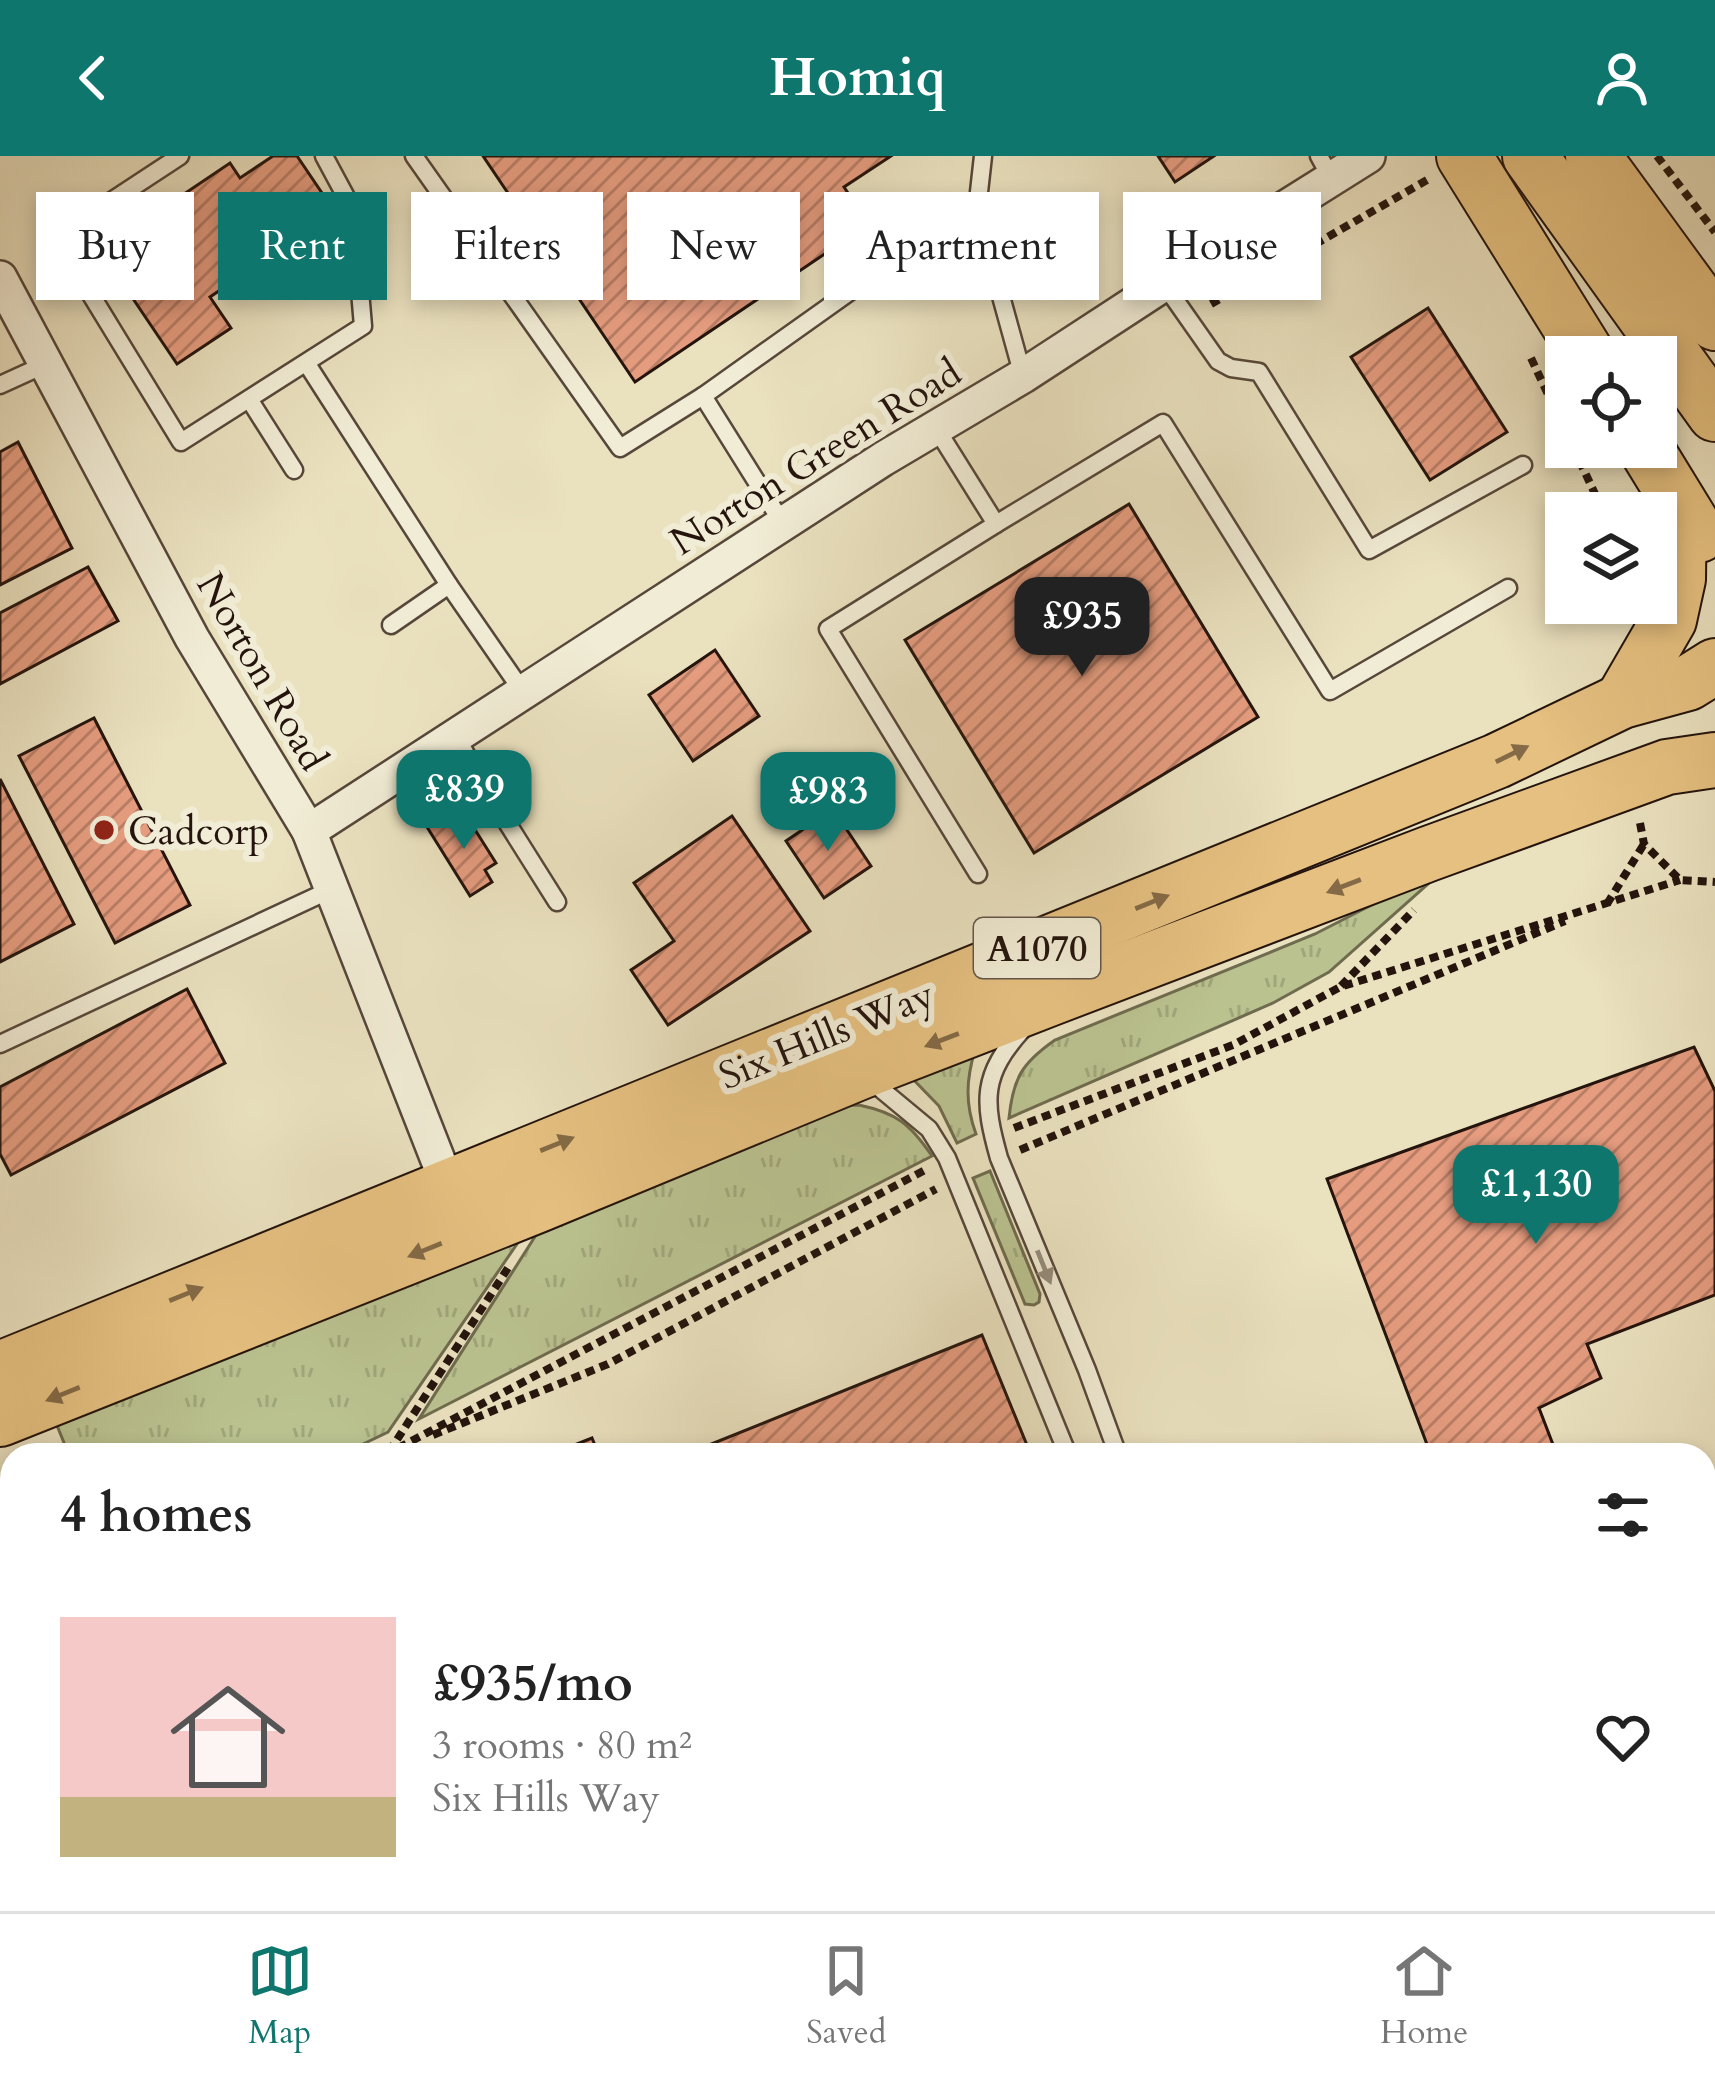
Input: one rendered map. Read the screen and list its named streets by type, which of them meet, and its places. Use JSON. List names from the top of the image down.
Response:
{
  "streets": {
    "main road": ["A1070", "Six Hills Way"],
    "street": ["Norton Green Road", "Norton Road"]
  },
  "crossings": [
    ["Norton Green Road", "Norton Road"],
    ["Norton Road", "Six Hills Way"]
  ],
  "places": ["Cadcorp"],
  "page": {
    "header": "Homiq",
    "chip": [
      "Buy",
      "Rent",
      "Filters",
      "New",
      "Apartment",
      "House"
    ],
    "price": [
      "£935",
      "£839",
      "£983",
      "£1,130"
    ],
    "heading": "4 homes",
    "list": [
      {
        "name": "£935/mo",
        "note": "3 rooms · 80 m² · Six Hills Way"
      }
    ],
    "tabs": ["Map", "Saved", "Home"]
  }
}
